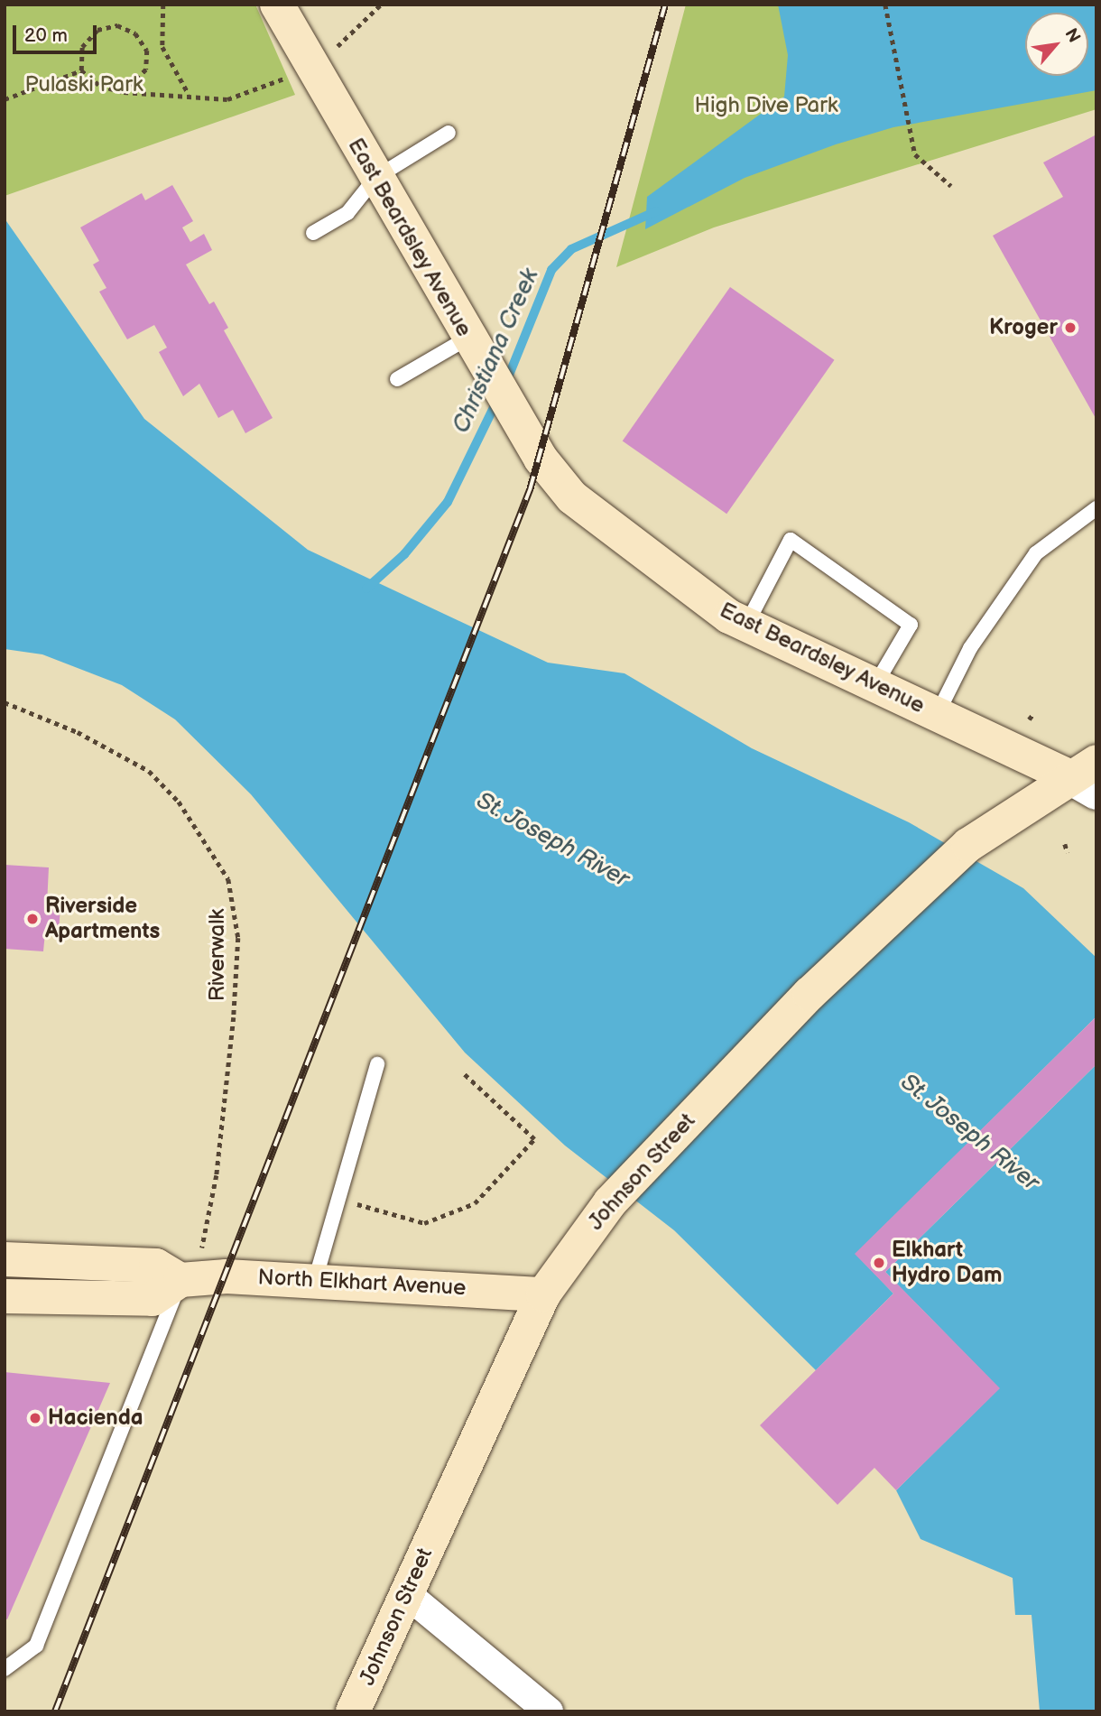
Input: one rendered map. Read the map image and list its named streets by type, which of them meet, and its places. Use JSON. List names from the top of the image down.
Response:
{
  "streets": {
    "main road": ["East Beardsley Avenue", "Johnson Street", "North Elkhart Avenue"],
    "path": ["Riverwalk"]
  },
  "crossings": [
    ["East Beardsley Avenue", "Johnson Street"],
    ["Johnson Street", "North Elkhart Avenue"]
  ],
  "water": ["Christiana Creek", "St. Joseph River"],
  "parks": ["Pulaski Park", "High Dive Park"],
  "places": [
    "Kroger",
    "Riverside Apartments",
    "Elkhart Hydro Dam",
    "Hacienda"
  ],
  "scale_bar": "20 m",
  "north": "top right"
}
